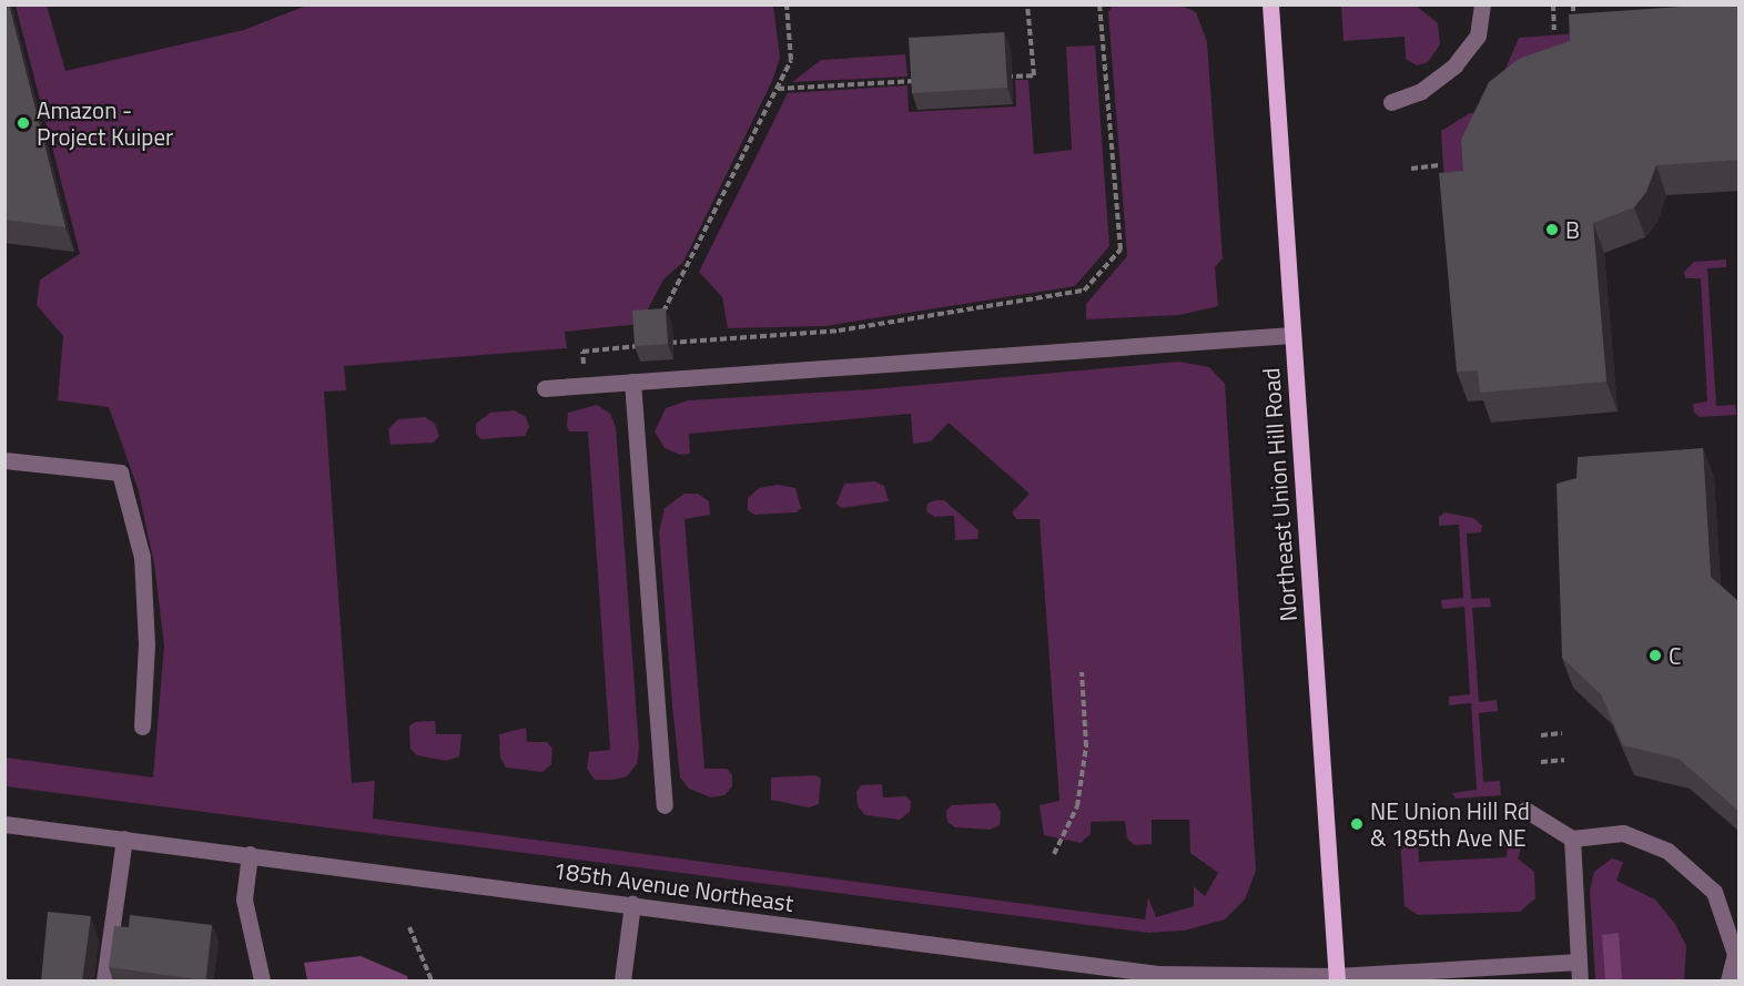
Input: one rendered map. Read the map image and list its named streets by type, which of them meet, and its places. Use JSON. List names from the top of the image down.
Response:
{
  "streets": {
    "main road": ["Northeast Union Hill Road"],
    "street": ["185th Avenue Northeast"]
  },
  "crossings": [
    ["Northeast Union Hill Road", "185th Avenue Northeast"]
  ],
  "places": [
    "Amazon - Project Kuiper",
    "B",
    "C",
    "NE Union Hill Rd & 185th Ave NE"
  ]
}
